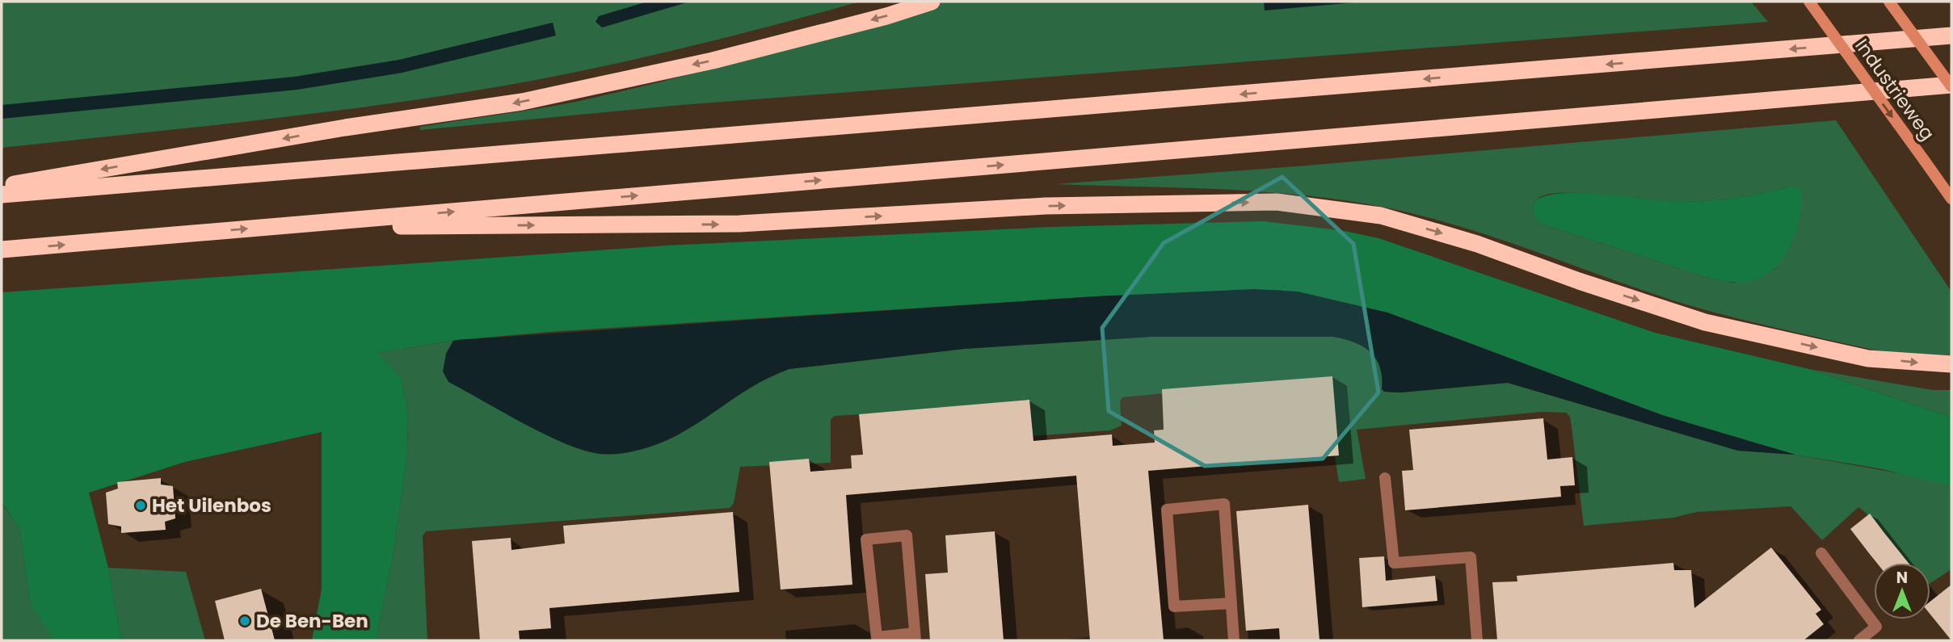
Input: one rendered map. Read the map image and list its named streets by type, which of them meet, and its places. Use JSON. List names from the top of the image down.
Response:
{
  "streets": {
    "main road": ["Industrieweg"]
  },
  "places": ["Het Uilenbos", "De Ben-Ben"],
  "north": "top"
}
